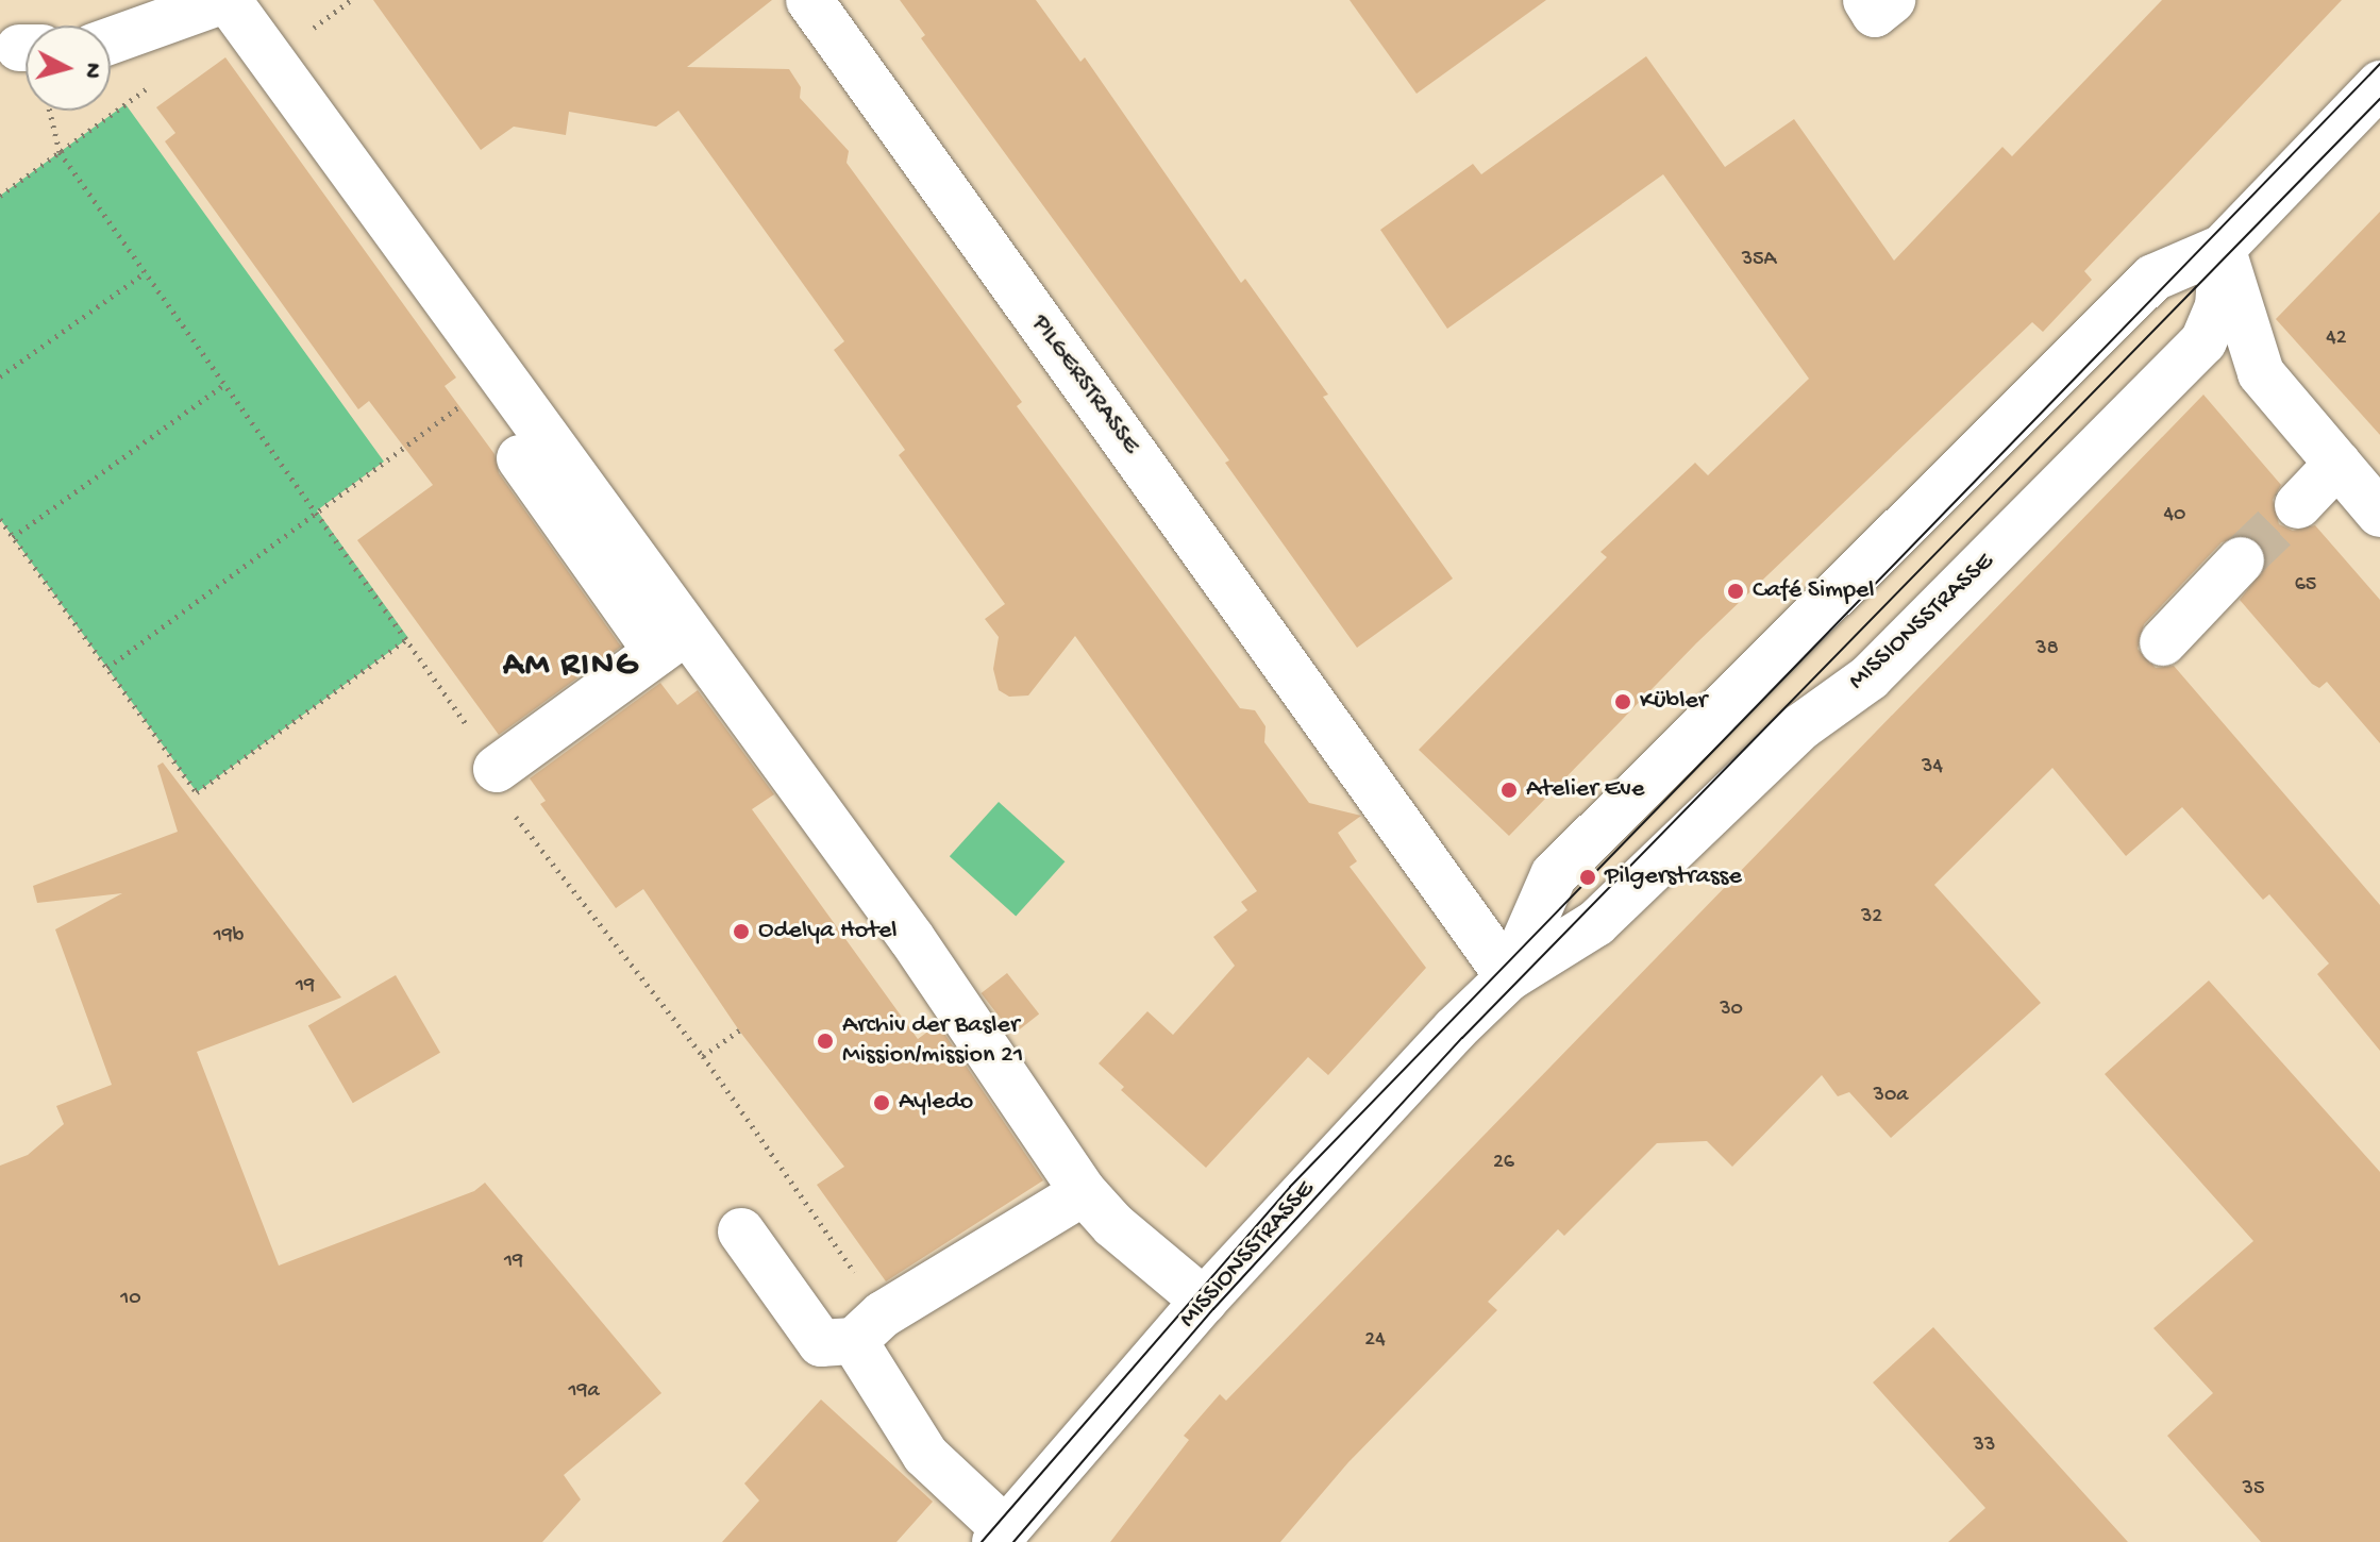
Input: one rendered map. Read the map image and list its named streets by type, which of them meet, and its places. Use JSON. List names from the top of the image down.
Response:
{
  "streets": {
    "main road": ["PILGERSTRASSE", "MISSIONSSTRASSE"]
  },
  "crossings": [
    ["PILGERSTRASSE", "MISSIONSSTRASSE"]
  ],
  "districts": ["AM RING"],
  "places": [
    "Café Simpel",
    "Kübler",
    "Atelier Eve",
    "Pilgerstrasse",
    "Odelya Hotel",
    "Archiv der Basler Mission/mission 21",
    "Ayledo"
  ],
  "house_numbers": [
    "35A",
    "42",
    "40",
    "65",
    "38",
    "34",
    "32",
    "19b",
    "19",
    "30",
    "30a",
    "26",
    "19",
    "10",
    "24",
    "19a",
    "33",
    "35"
  ],
  "north": "right"
}
